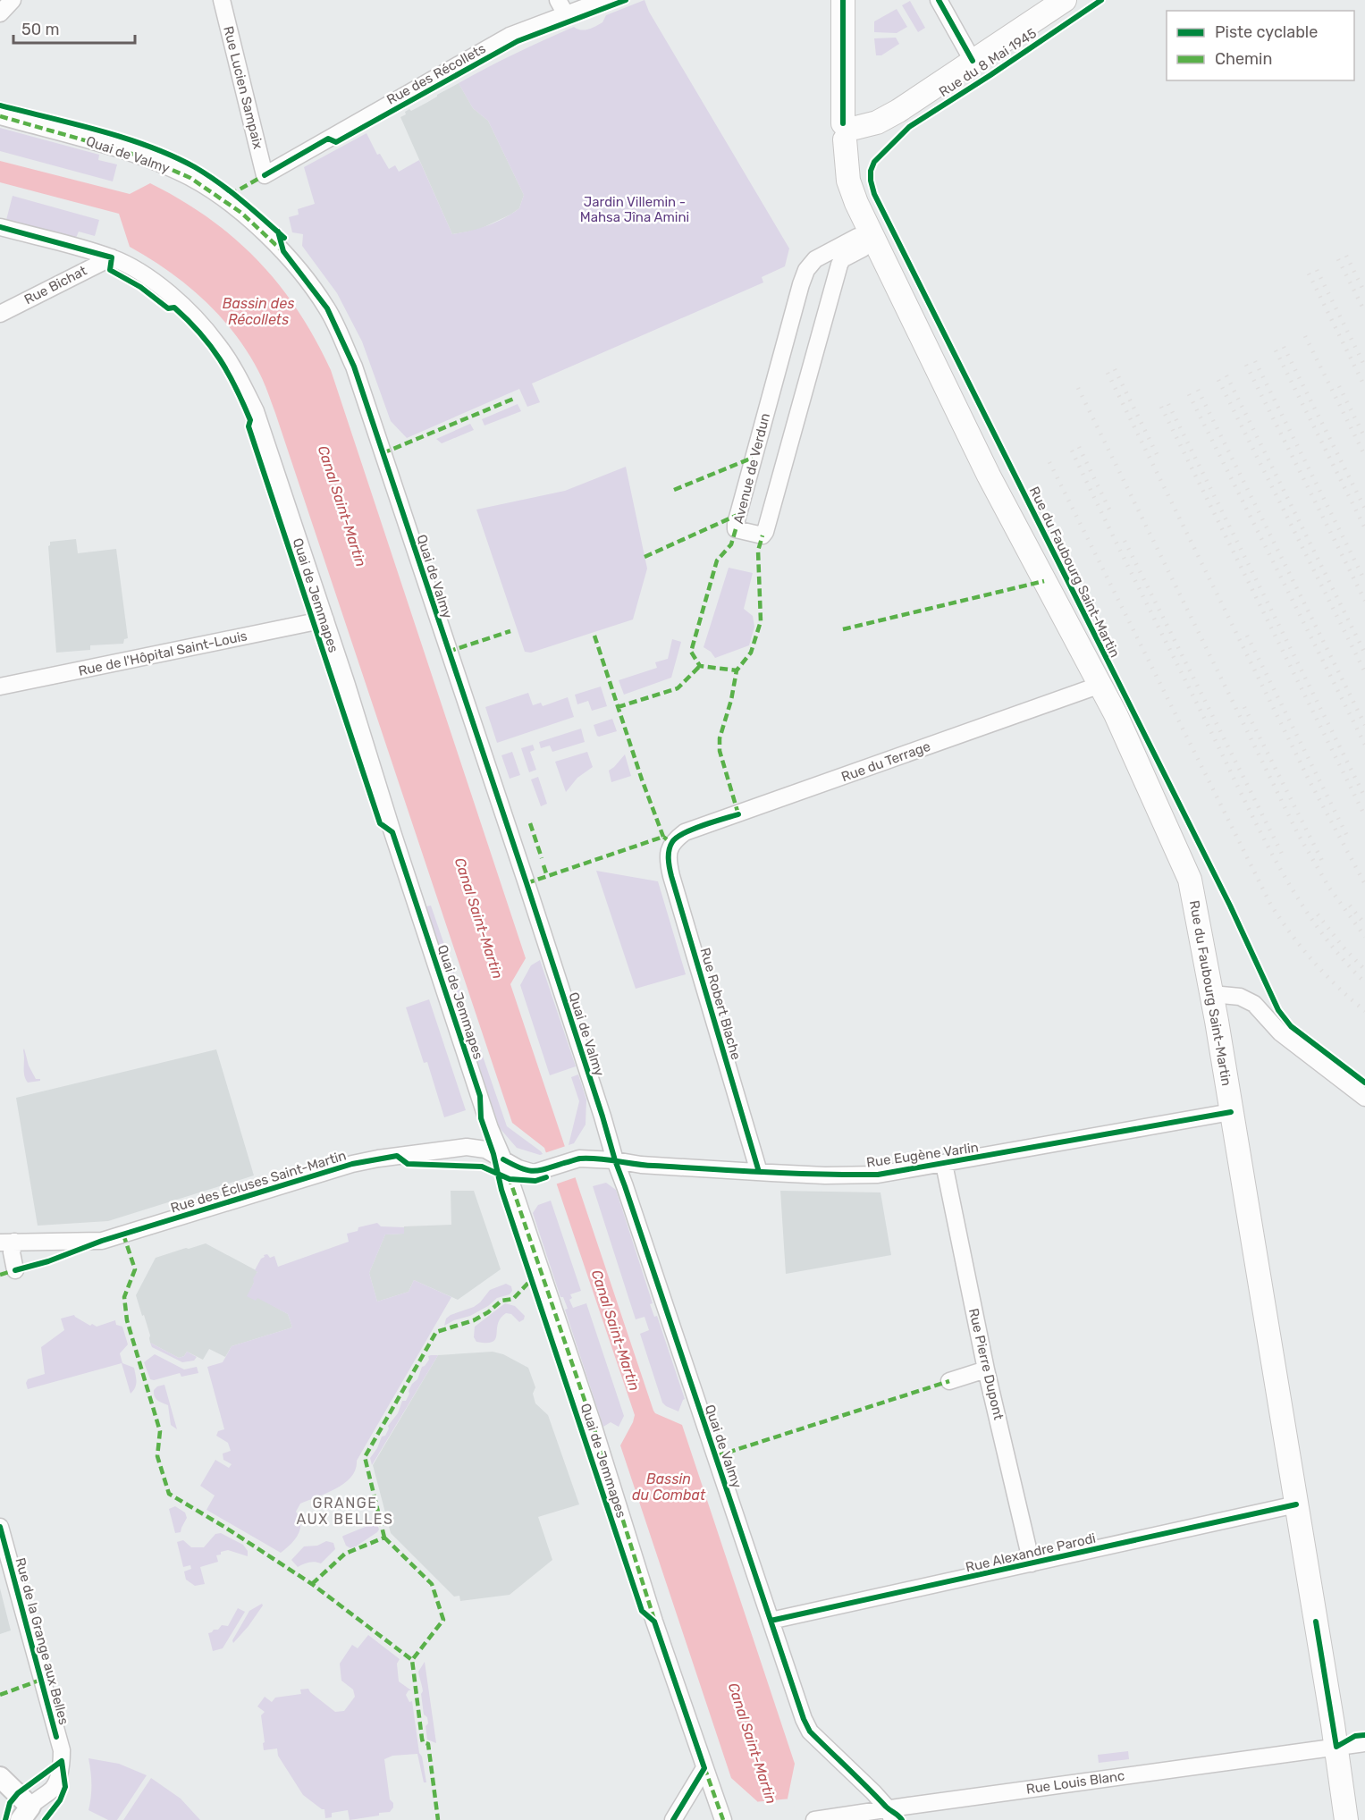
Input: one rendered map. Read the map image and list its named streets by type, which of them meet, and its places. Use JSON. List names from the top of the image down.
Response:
{
  "streets": {
    "main road": ["Rue du 8 Mai 1945", "Rue du Faubourg Saint-Martin"],
    "street": [
      "Rue des Récollets",
      "Rue Lucien Sampaix",
      "Quai de Valmy",
      "Rue Bichat",
      "Avenue de Verdun",
      "Quai de Jemmapes",
      "Rue de l'Hôpital Saint-Louis",
      "Rue du Terrage",
      "Rue Robert Blache",
      "Rue Eugène Varlin",
      "Rue des Écluses Saint-Martin",
      "Rue Pierre Dupont",
      "Rue Alexandre Parodi",
      "Rue de la Grange aux Belles",
      "Rue Louis Blanc"
    ]
  },
  "crossings": [
    ["Rue du 8 Mai 1945", "Rue du Faubourg Saint-Martin"],
    ["Rue des Récollets", "Rue Lucien Sampaix"],
    ["Quai de Valmy", "Rue Eugène Varlin"],
    ["Quai de Valmy", "Rue Alexandre Parodi"],
    ["Quai de Valmy", "Rue Louis Blanc"],
    ["Rue Bichat", "Quai de Jemmapes"],
    ["Avenue de Verdun", "Rue du Faubourg Saint-Martin"],
    ["Rue du Faubourg Saint-Martin", "Rue du Terrage"],
    ["Rue du Faubourg Saint-Martin", "Rue Eugène Varlin"],
    ["Rue du Faubourg Saint-Martin", "Rue Alexandre Parodi"],
    ["Rue du Faubourg Saint-Martin", "Rue Louis Blanc"],
    ["Quai de Jemmapes", "Rue de l'Hôpital Saint-Louis"],
    ["Quai de Jemmapes", "Rue des Écluses Saint-Martin"],
    ["Rue du Terrage", "Rue Robert Blache"],
    ["Rue Robert Blache", "Rue Eugène Varlin"],
    ["Rue Eugène Varlin", "Rue des Écluses Saint-Martin"],
    ["Rue Eugène Varlin", "Rue Pierre Dupont"],
    ["Rue Pierre Dupont", "Rue Alexandre Parodi"]
  ],
  "districts": ["GRANGE AUX BELLES"],
  "water": ["Bassin des Récollets", "Canal Saint-Martin", "Bassin du Combat"],
  "parks": ["Jardin Villemin - Mahsa Jîna Amini"],
  "legend": ["Piste cyclable", "Chemin"],
  "scale_bar": "50 m"
}
